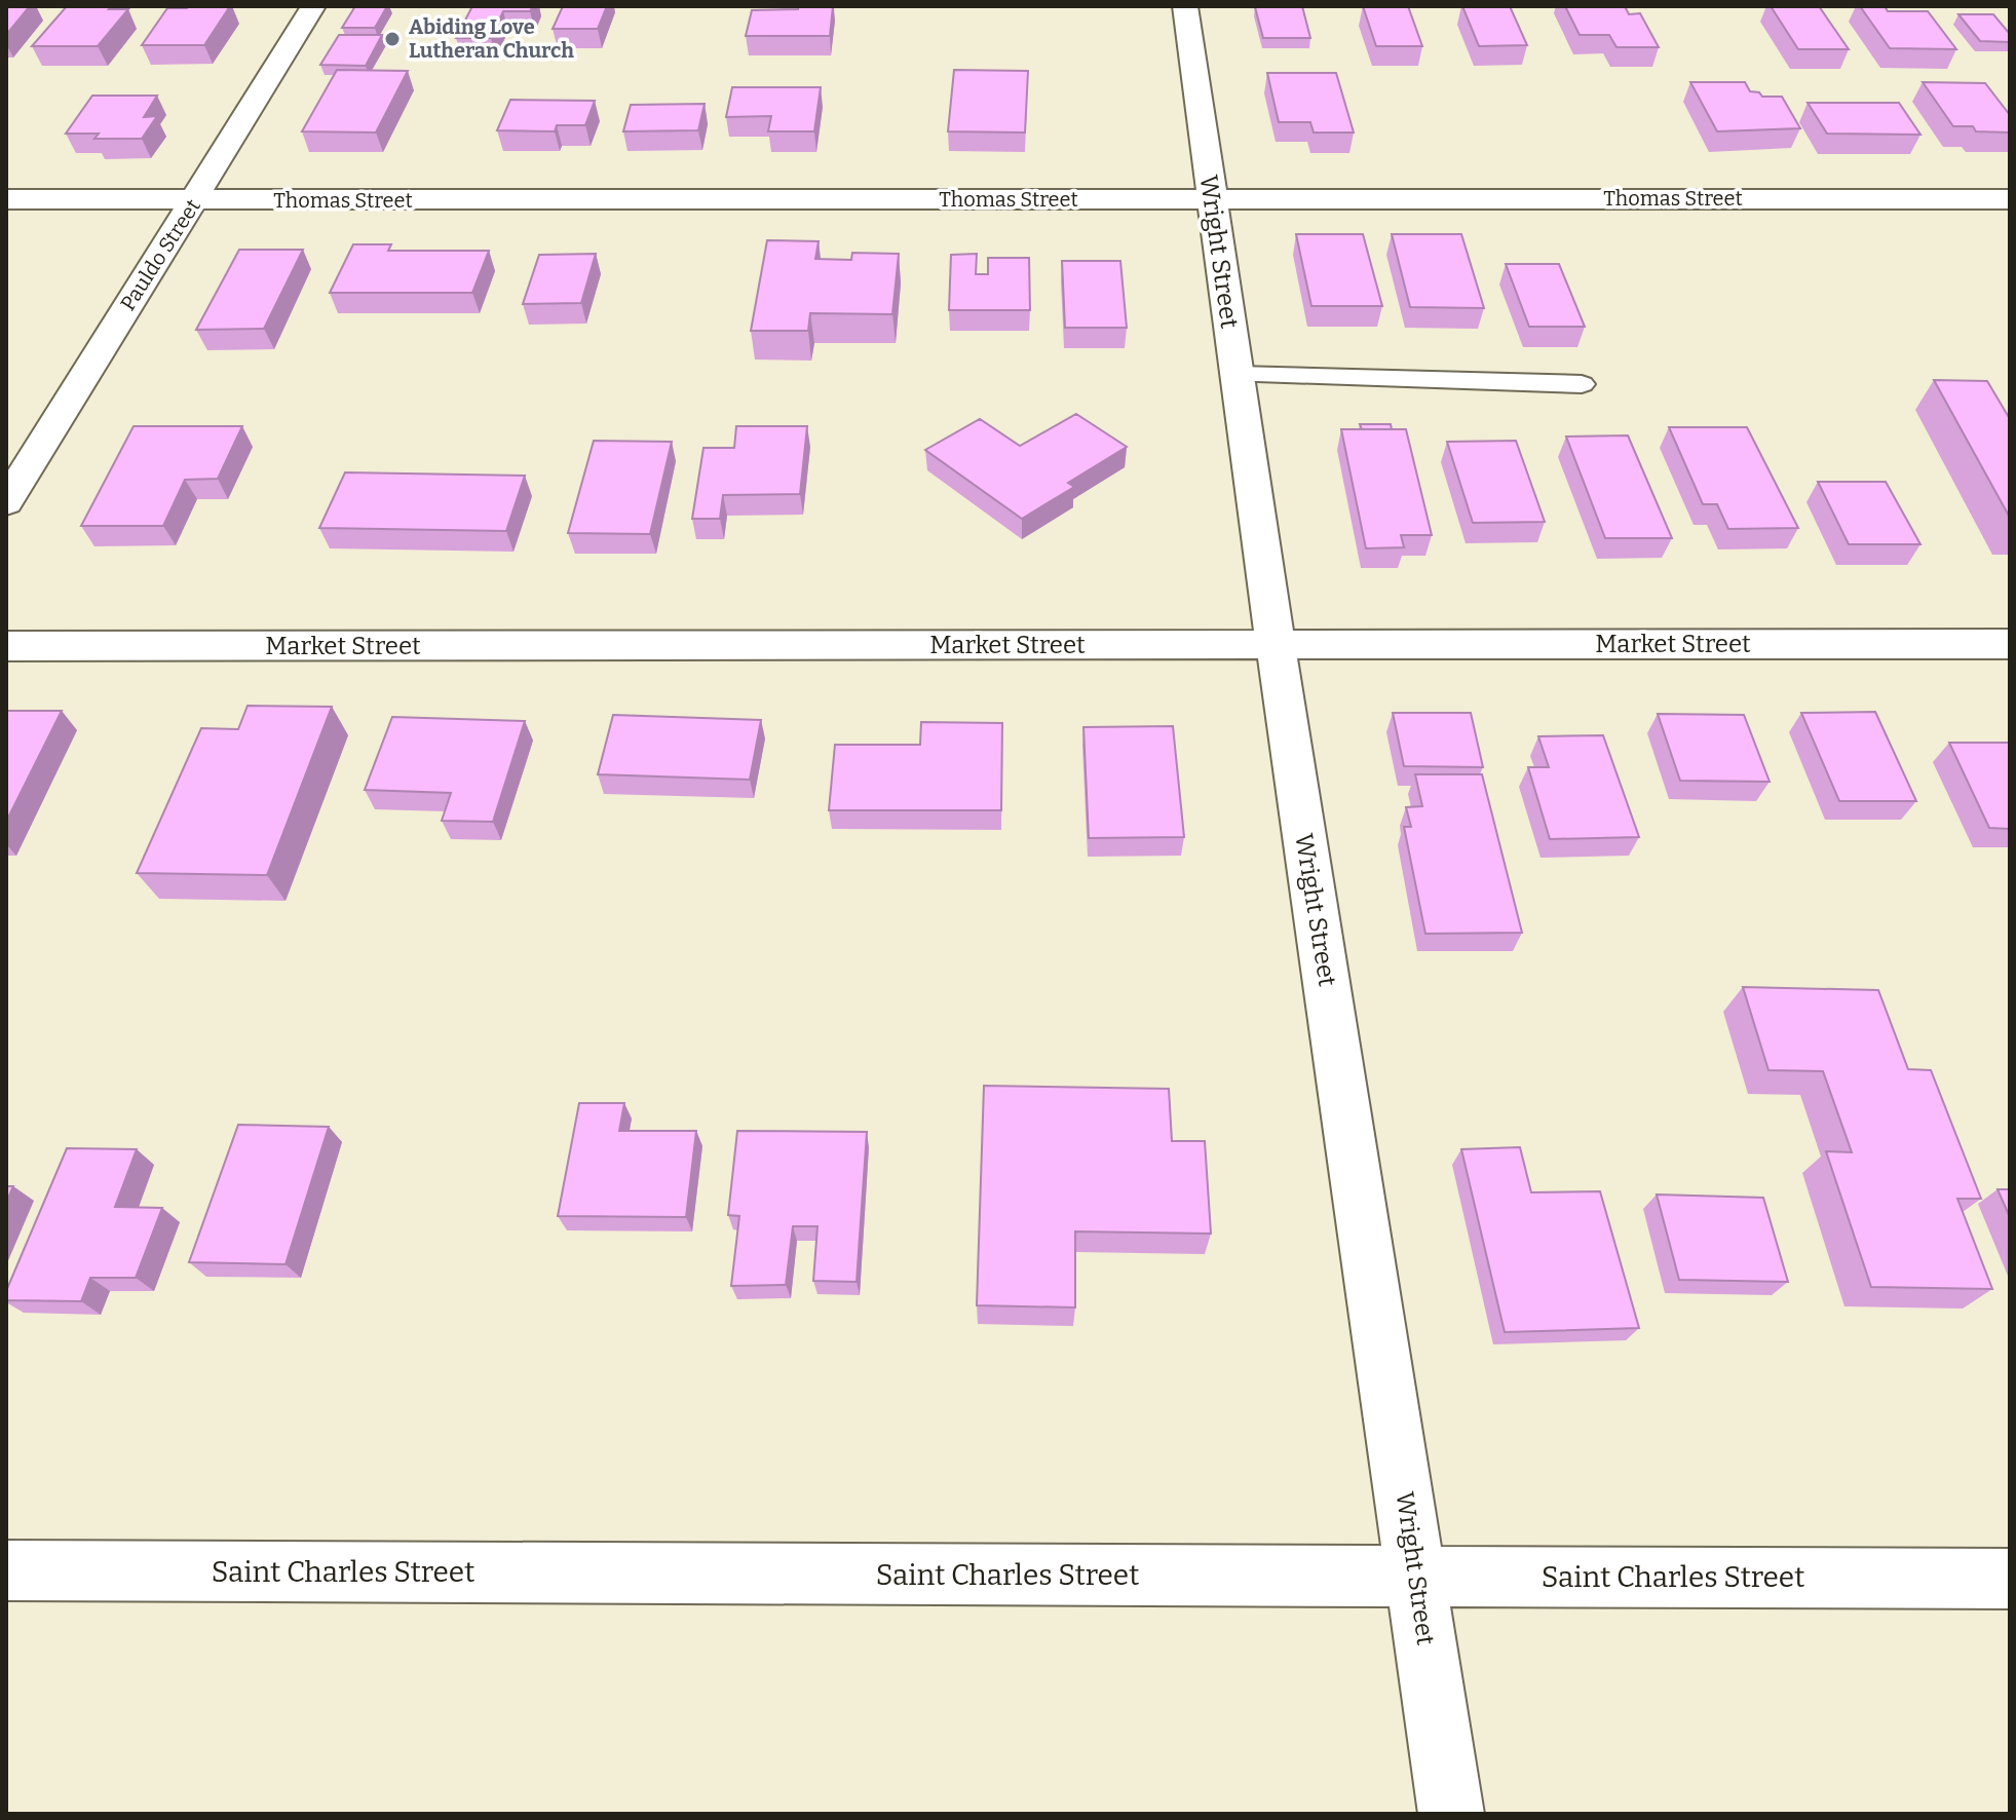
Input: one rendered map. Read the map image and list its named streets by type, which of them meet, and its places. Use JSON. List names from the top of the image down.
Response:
{
  "streets": {
    "street": [
      "Thomas Street",
      "Wright Street",
      "Pauldo Street",
      "Market Street",
      "Saint Charles Street"
    ]
  },
  "crossings": [
    ["Thomas Street", "Wright Street"],
    ["Thomas Street", "Pauldo Street"],
    ["Wright Street", "Market Street"],
    ["Wright Street", "Saint Charles Street"]
  ],
  "places": ["Abiding Love Lutheran Church"]
}
